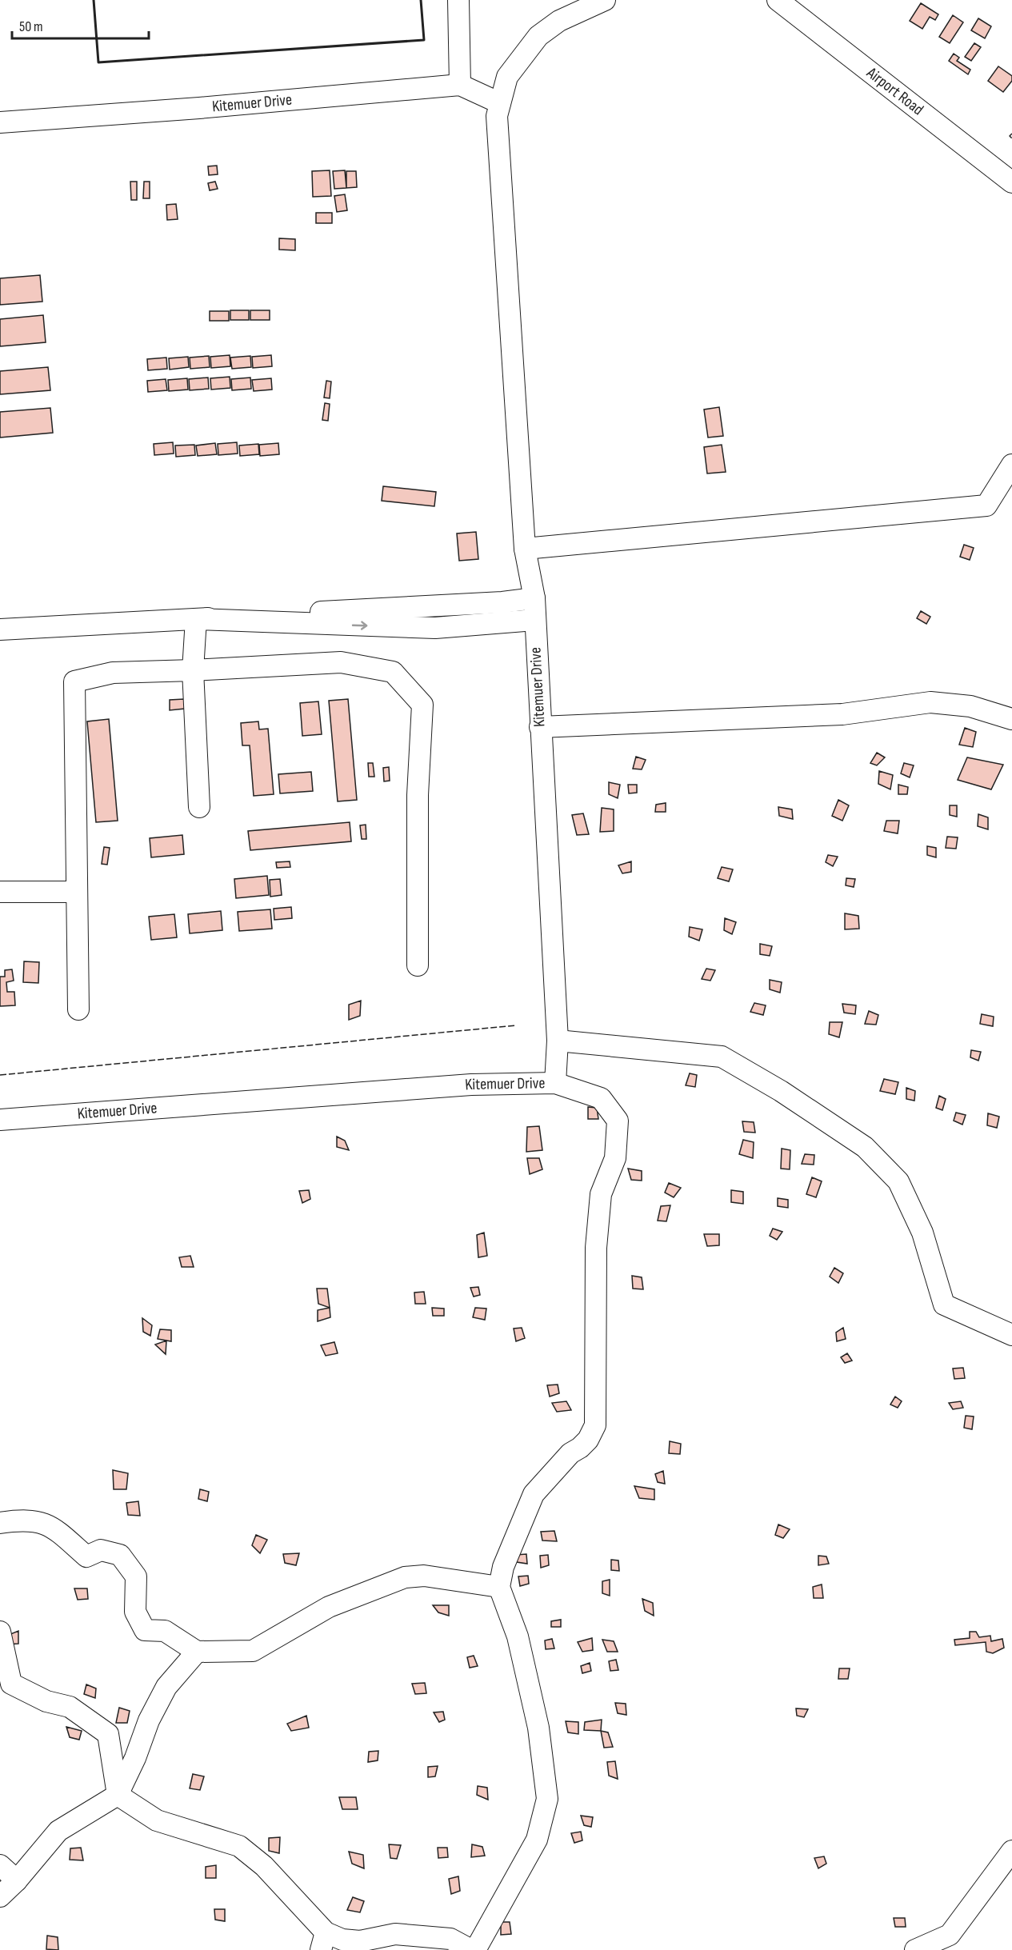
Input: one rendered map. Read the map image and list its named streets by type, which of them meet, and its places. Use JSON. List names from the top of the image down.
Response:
{
  "streets": {
    "street": ["Airport Road", "Kitemuer Drive"]
  },
  "scale_bar": "50 m"
}
